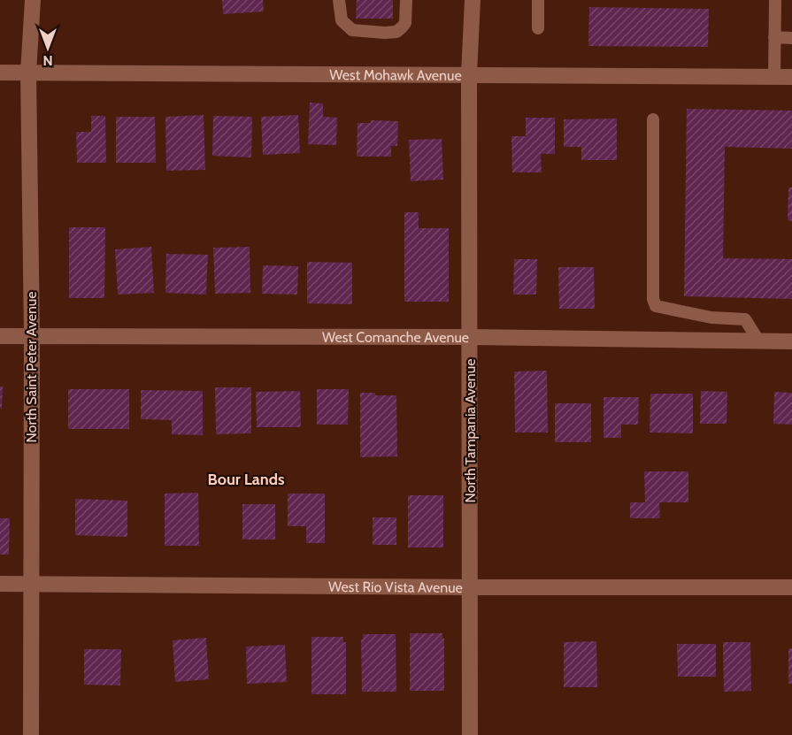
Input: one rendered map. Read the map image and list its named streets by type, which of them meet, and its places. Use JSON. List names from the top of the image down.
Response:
{
  "streets": {
    "street": [
      "West Mohawk Avenue",
      "West Comanche Avenue",
      "North Saint Peter Avenue",
      "North Tampania Avenue",
      "West Rio Vista Avenue"
    ]
  },
  "crossings": [
    ["West Mohawk Avenue", "North Saint Peter Avenue"],
    ["West Mohawk Avenue", "North Tampania Avenue"],
    ["West Comanche Avenue", "North Saint Peter Avenue"],
    ["West Comanche Avenue", "North Tampania Avenue"],
    ["North Saint Peter Avenue", "West Rio Vista Avenue"],
    ["North Tampania Avenue", "West Rio Vista Avenue"]
  ],
  "districts": ["Bour Lands"],
  "north": "bottom"
}
